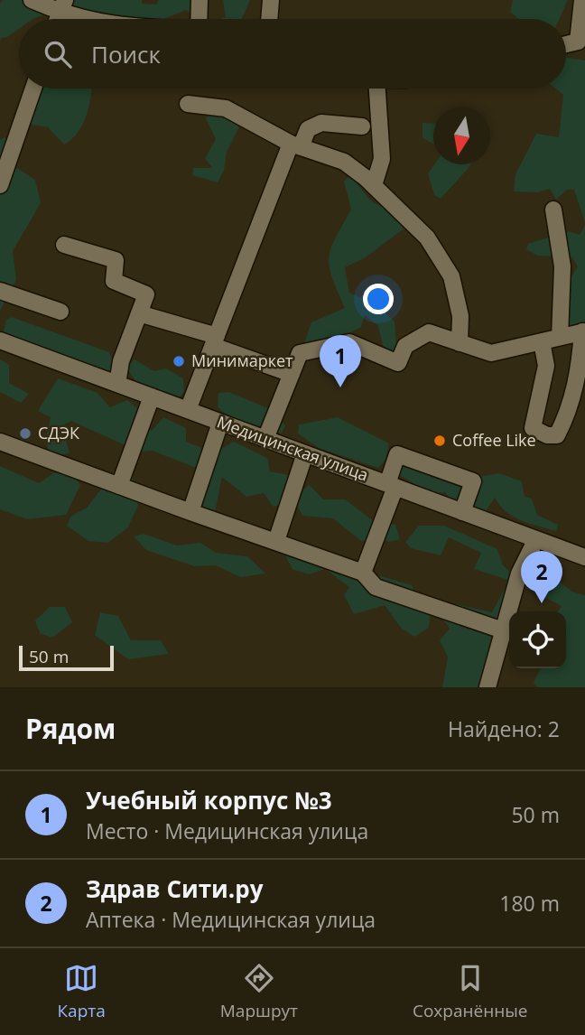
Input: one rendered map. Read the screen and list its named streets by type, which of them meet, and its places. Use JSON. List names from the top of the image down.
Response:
{
  "streets": {
    "street": ["Медицинская улица"]
  },
  "places": ["Минимаркет", "СДЭК", "Coffee Like"],
  "scale_bar": "50 m",
  "north": "bottom",
  "page": {
    "search": "Поиск",
    "pins": ["1", "2"],
    "scale": "50 m",
    "heading": ["Рядом", "Найдено: 2"],
    "list": [
      {
        "mark": "1",
        "name": "Учебный корпус №3",
        "note": "Место · Медицинская улица",
        "value": "50 m"
      },
      {
        "mark": "2",
        "name": "Здрав Сити.ру",
        "note": "Аптека · Медицинская улица",
        "value": "180 m"
      }
    ],
    "nav": ["Карта", "Маршрут", "Сохранённые"]
  }
}
